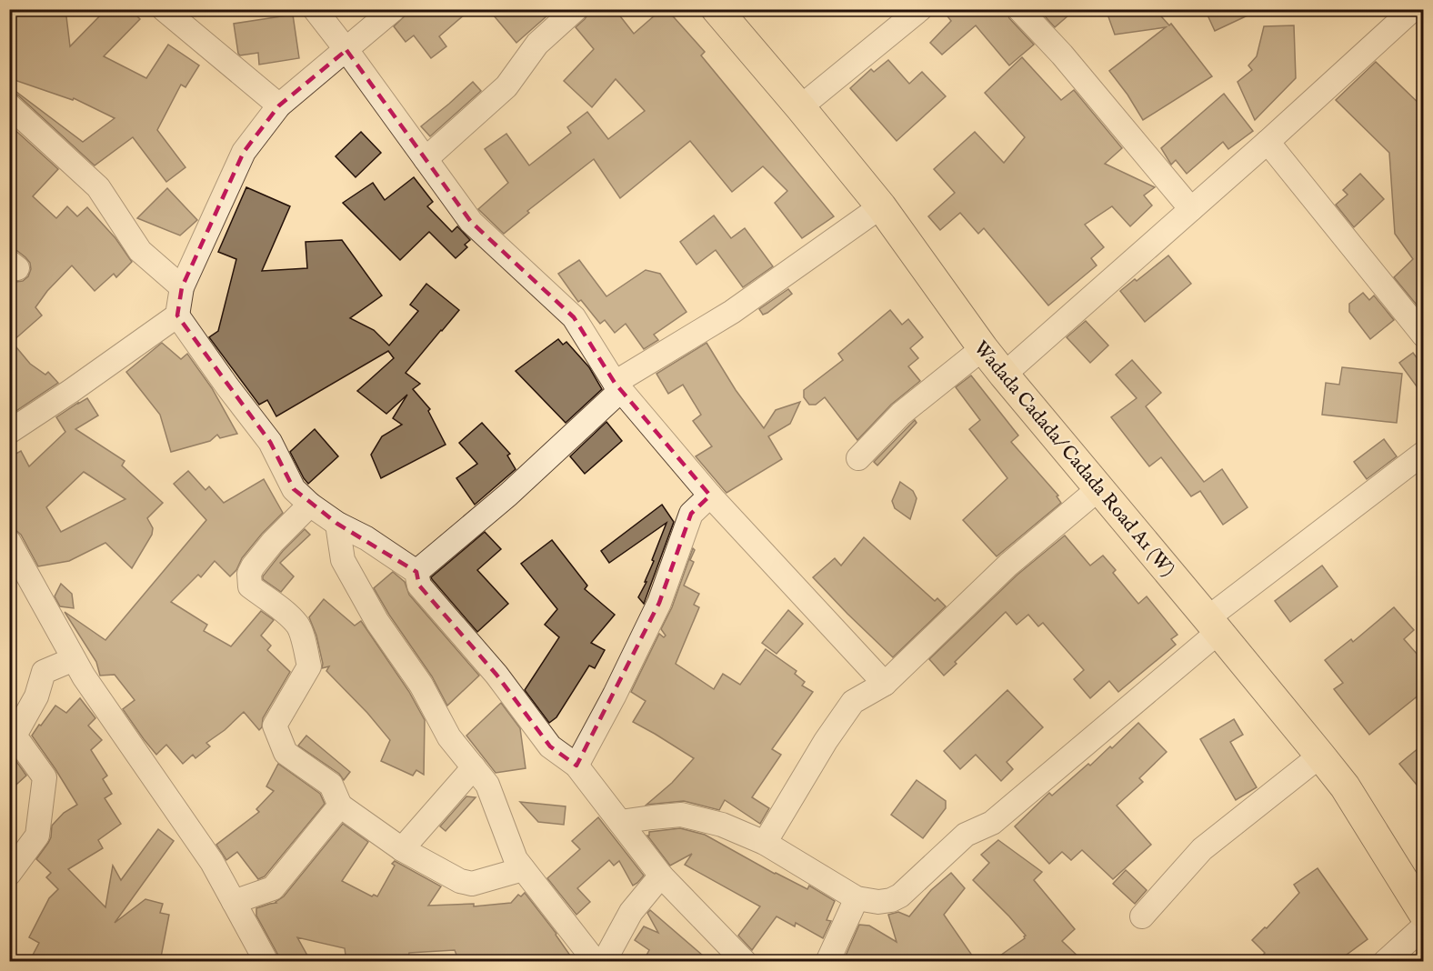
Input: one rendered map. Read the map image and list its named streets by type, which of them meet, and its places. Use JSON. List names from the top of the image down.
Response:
{
  "streets": {
    "main road": ["Wadada Cadada/ Cadada Road A1 (W)"]
  }
}
